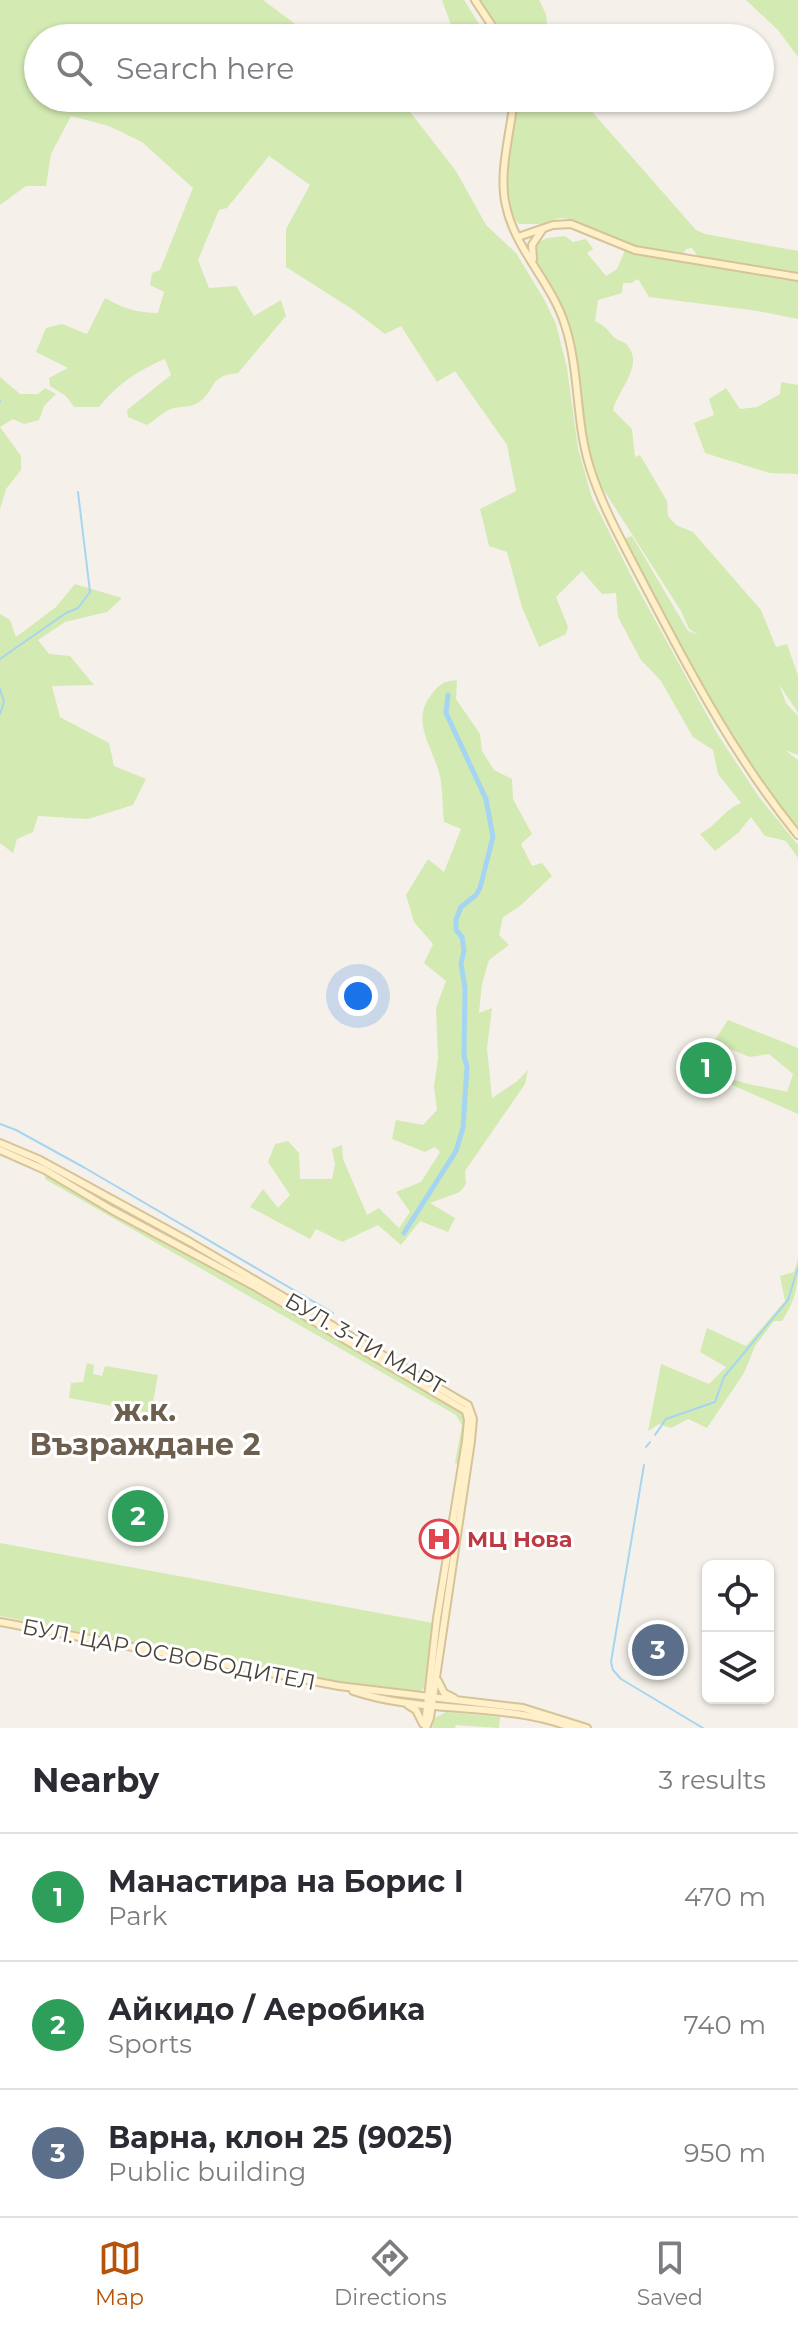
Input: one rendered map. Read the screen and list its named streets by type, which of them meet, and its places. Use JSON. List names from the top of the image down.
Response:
{
  "streets": {
    "street": ["БУЛ. 3-ТИ МАРТ", "БУЛ. ЦАР ОСВОБОДИТЕЛ"]
  },
  "crossings": [
    ["БУЛ. 3-ТИ МАРТ", "БУЛ. ЦАР ОСВОБОДИТЕЛ"]
  ],
  "districts": ["ж.к. Възраждане 2"],
  "places": {
    "hospital": ["МЦ Нова"]
  },
  "page": {
    "search": "Search here",
    "pins": ["1", "2", "3"],
    "heading": ["Nearby", "3 results"],
    "list": [
      {
        "mark": "1",
        "name": "Манастира на Борис І",
        "note": "Park",
        "value": "470 m"
      },
      {
        "mark": "2",
        "name": "Айкидо / Аеробика",
        "note": "Sports",
        "value": "740 m"
      },
      {
        "mark": "3",
        "name": "Варна, клон 25 (9025)",
        "note": "Public building",
        "value": "950 m"
      }
    ],
    "nav": ["Map", "Directions", "Saved"]
  }
}
